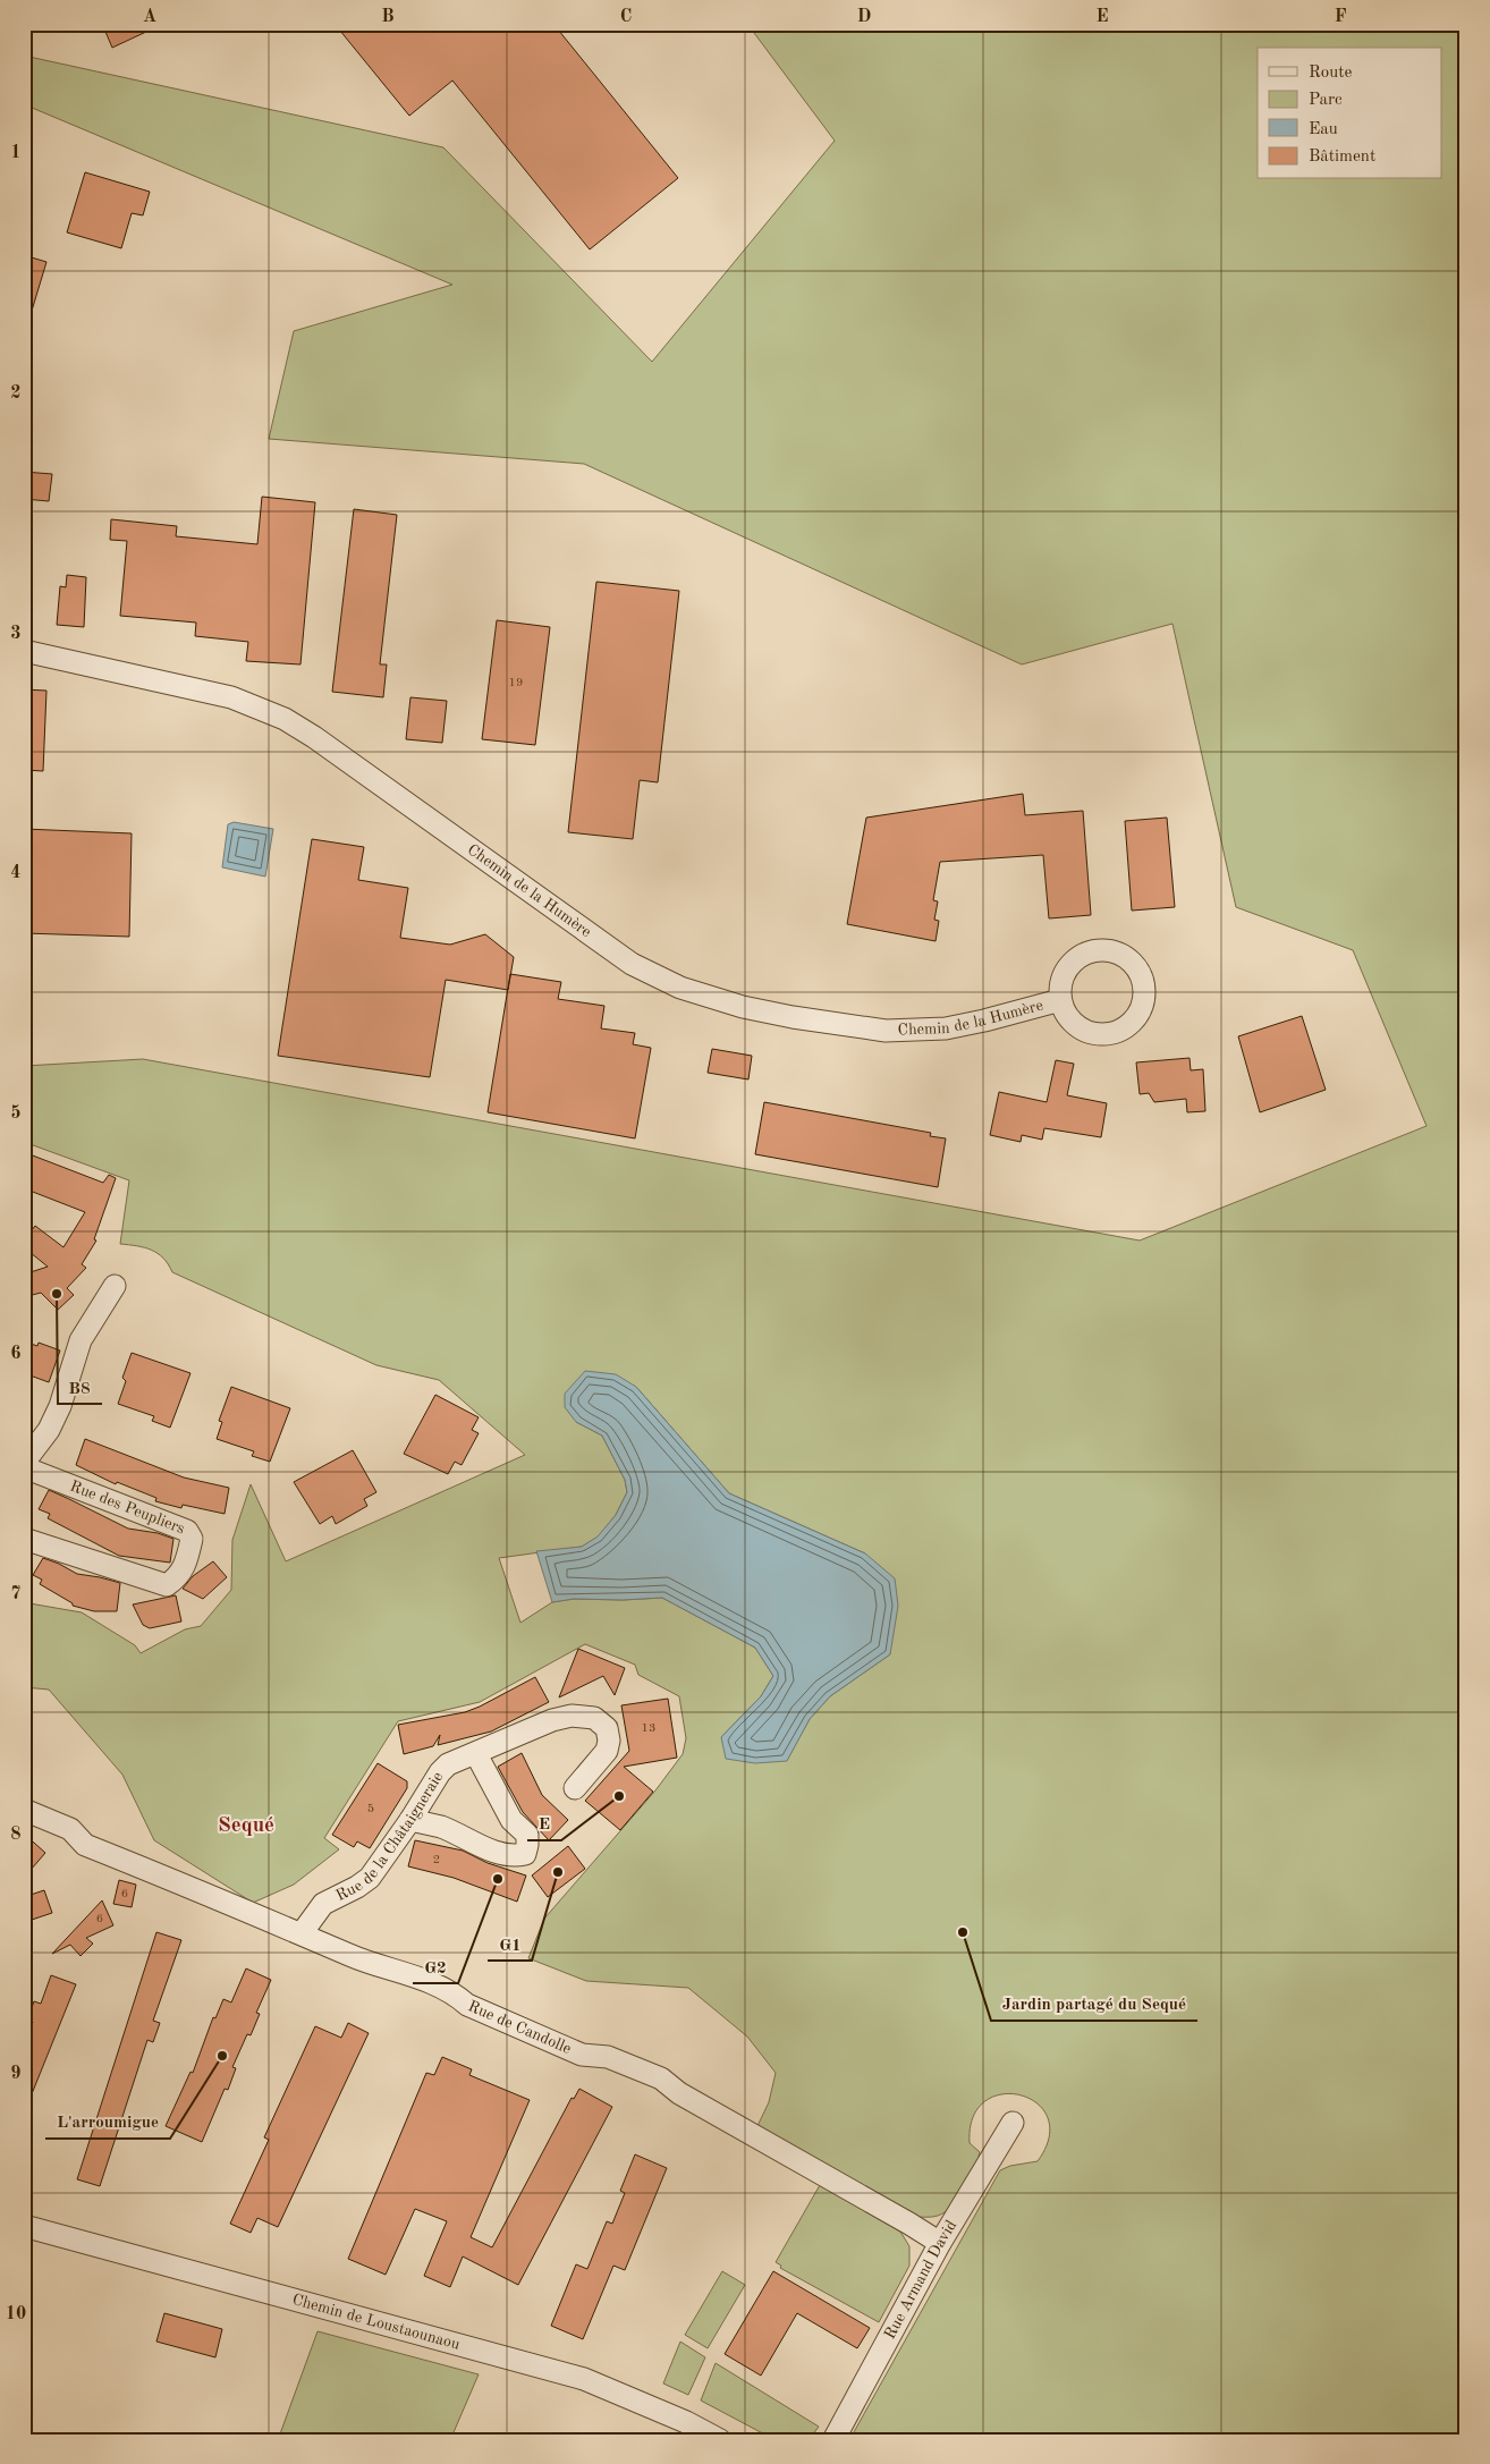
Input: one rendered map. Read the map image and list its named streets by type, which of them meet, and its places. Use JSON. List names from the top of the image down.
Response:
{
  "streets": {
    "street": [
      "Chemin de la Humère",
      "Rue des Peupliers",
      "Rue de la Châtaigneraie",
      "Rue de Candolle",
      "Rue Armand David",
      "Chemin de Loustaounaou"
    ]
  },
  "crossings": [
    ["Rue de la Châtaigneraie", "Rue de Candolle"],
    ["Rue de Candolle", "Rue Armand David"]
  ],
  "districts": ["Sequé"],
  "places": [
    "B8",
    "E",
    "G1",
    "G2",
    "Jardin partagé du Sequé",
    "L'arroumigue"
  ],
  "house_numbers": [
    "19",
    "13",
    "5",
    "2",
    "6",
    "6"
  ],
  "legend": [
    "Route",
    "Parc",
    "Eau",
    "Bâtiment"
  ],
  "grid": {
    "columns": [
      "A",
      "B",
      "C",
      "D",
      "E",
      "F"
    ],
    "rows": [
      "1",
      "2",
      "3",
      "4",
      "5",
      "6",
      "7",
      "8",
      "9",
      "10"
    ]
  }
}
